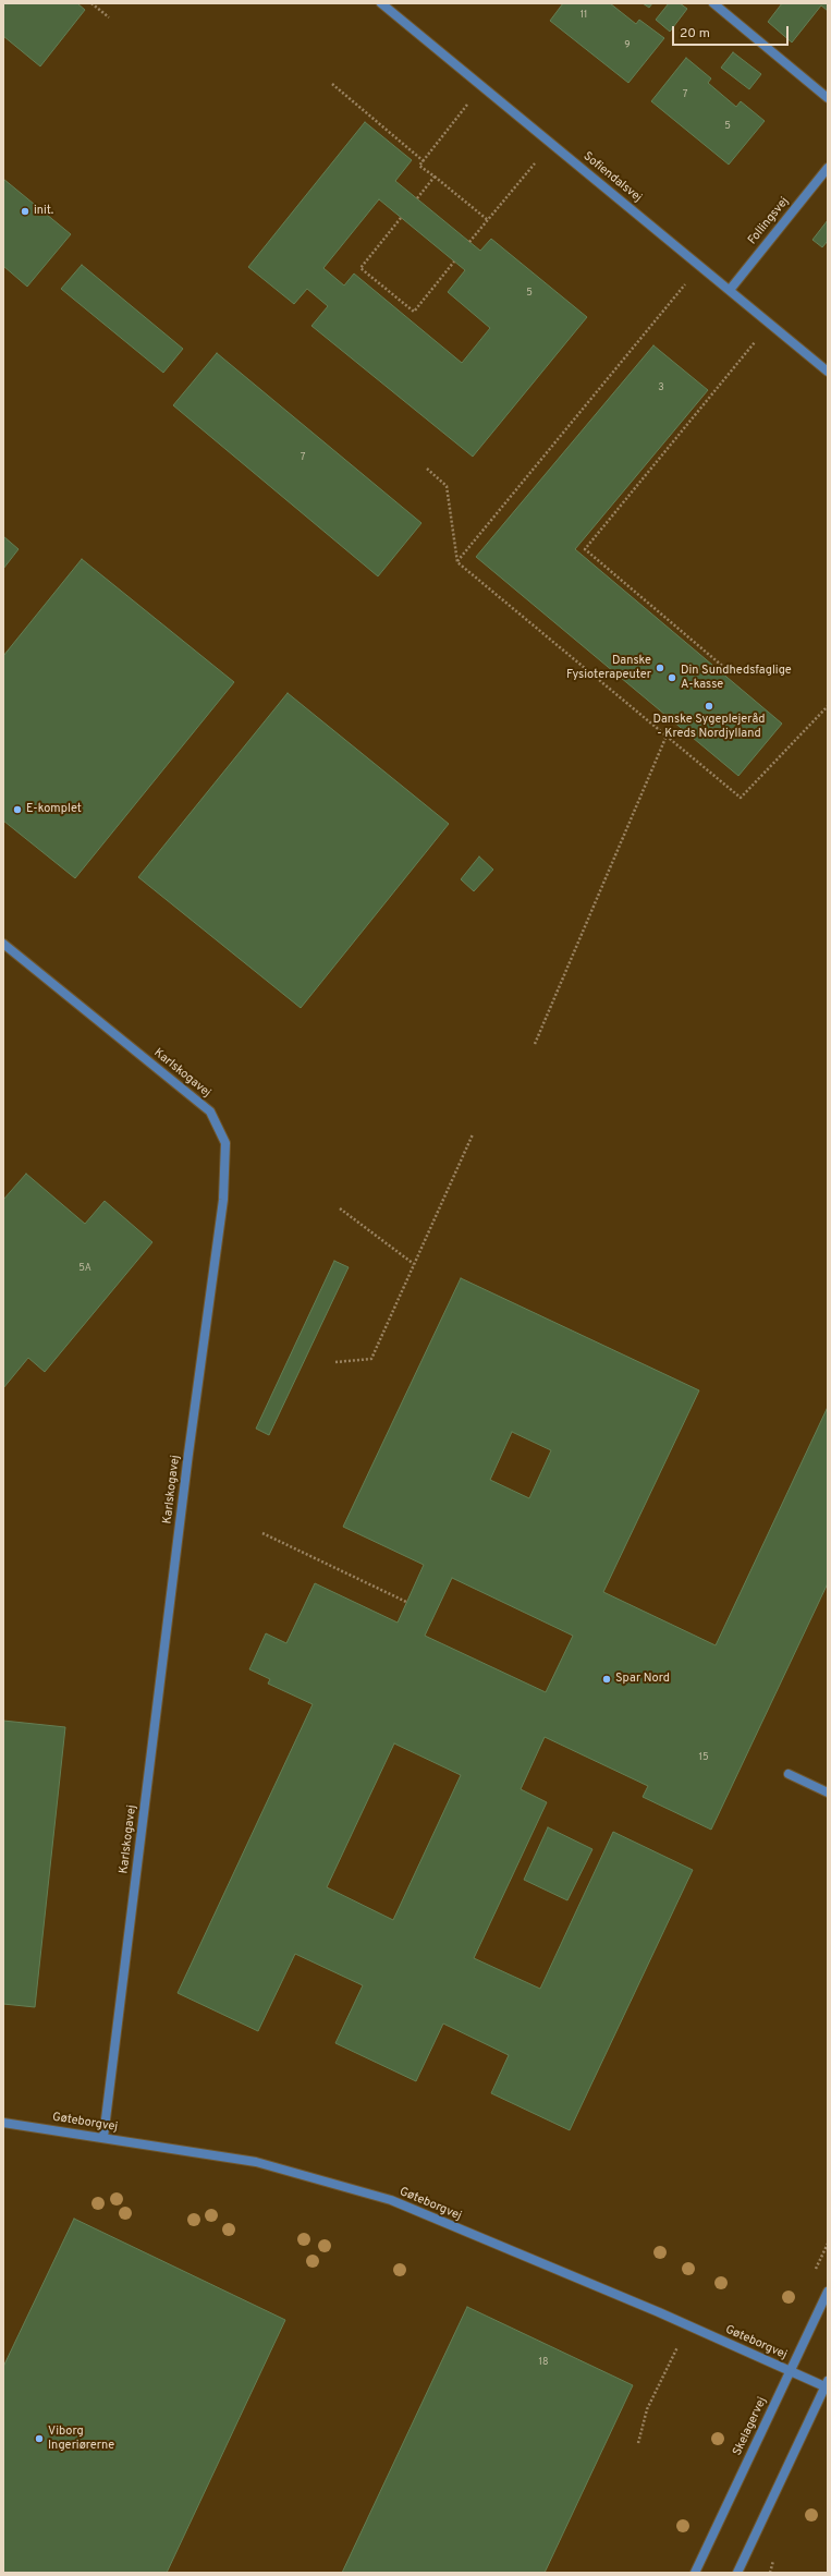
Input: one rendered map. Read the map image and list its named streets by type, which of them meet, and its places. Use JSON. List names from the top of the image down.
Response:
{
  "streets": {
    "street": [
      "Sofiendalsvej",
      "Follingsvej",
      "Karlskogavej",
      "Gøteborgvej",
      "Skelagervej"
    ]
  },
  "crossings": [
    ["Sofiendalsvej", "Follingsvej"],
    ["Karlskogavej", "Gøteborgvej"],
    ["Gøteborgvej", "Skelagervej"]
  ],
  "places": [
    "init.",
    "Danske Fysioterapeuter",
    "Din Sundhedsfaglige A-kasse",
    "Danske Sygeplejeråd - Kreds Nordjylland",
    "E-komplet",
    "Spar Nord",
    "Viborg Ingeriørerne"
  ],
  "house_numbers": [
    "11",
    "9",
    "7",
    "5",
    "5",
    "3",
    "7",
    "5A",
    "15",
    "18"
  ],
  "scale_bar": "20 m"
}
